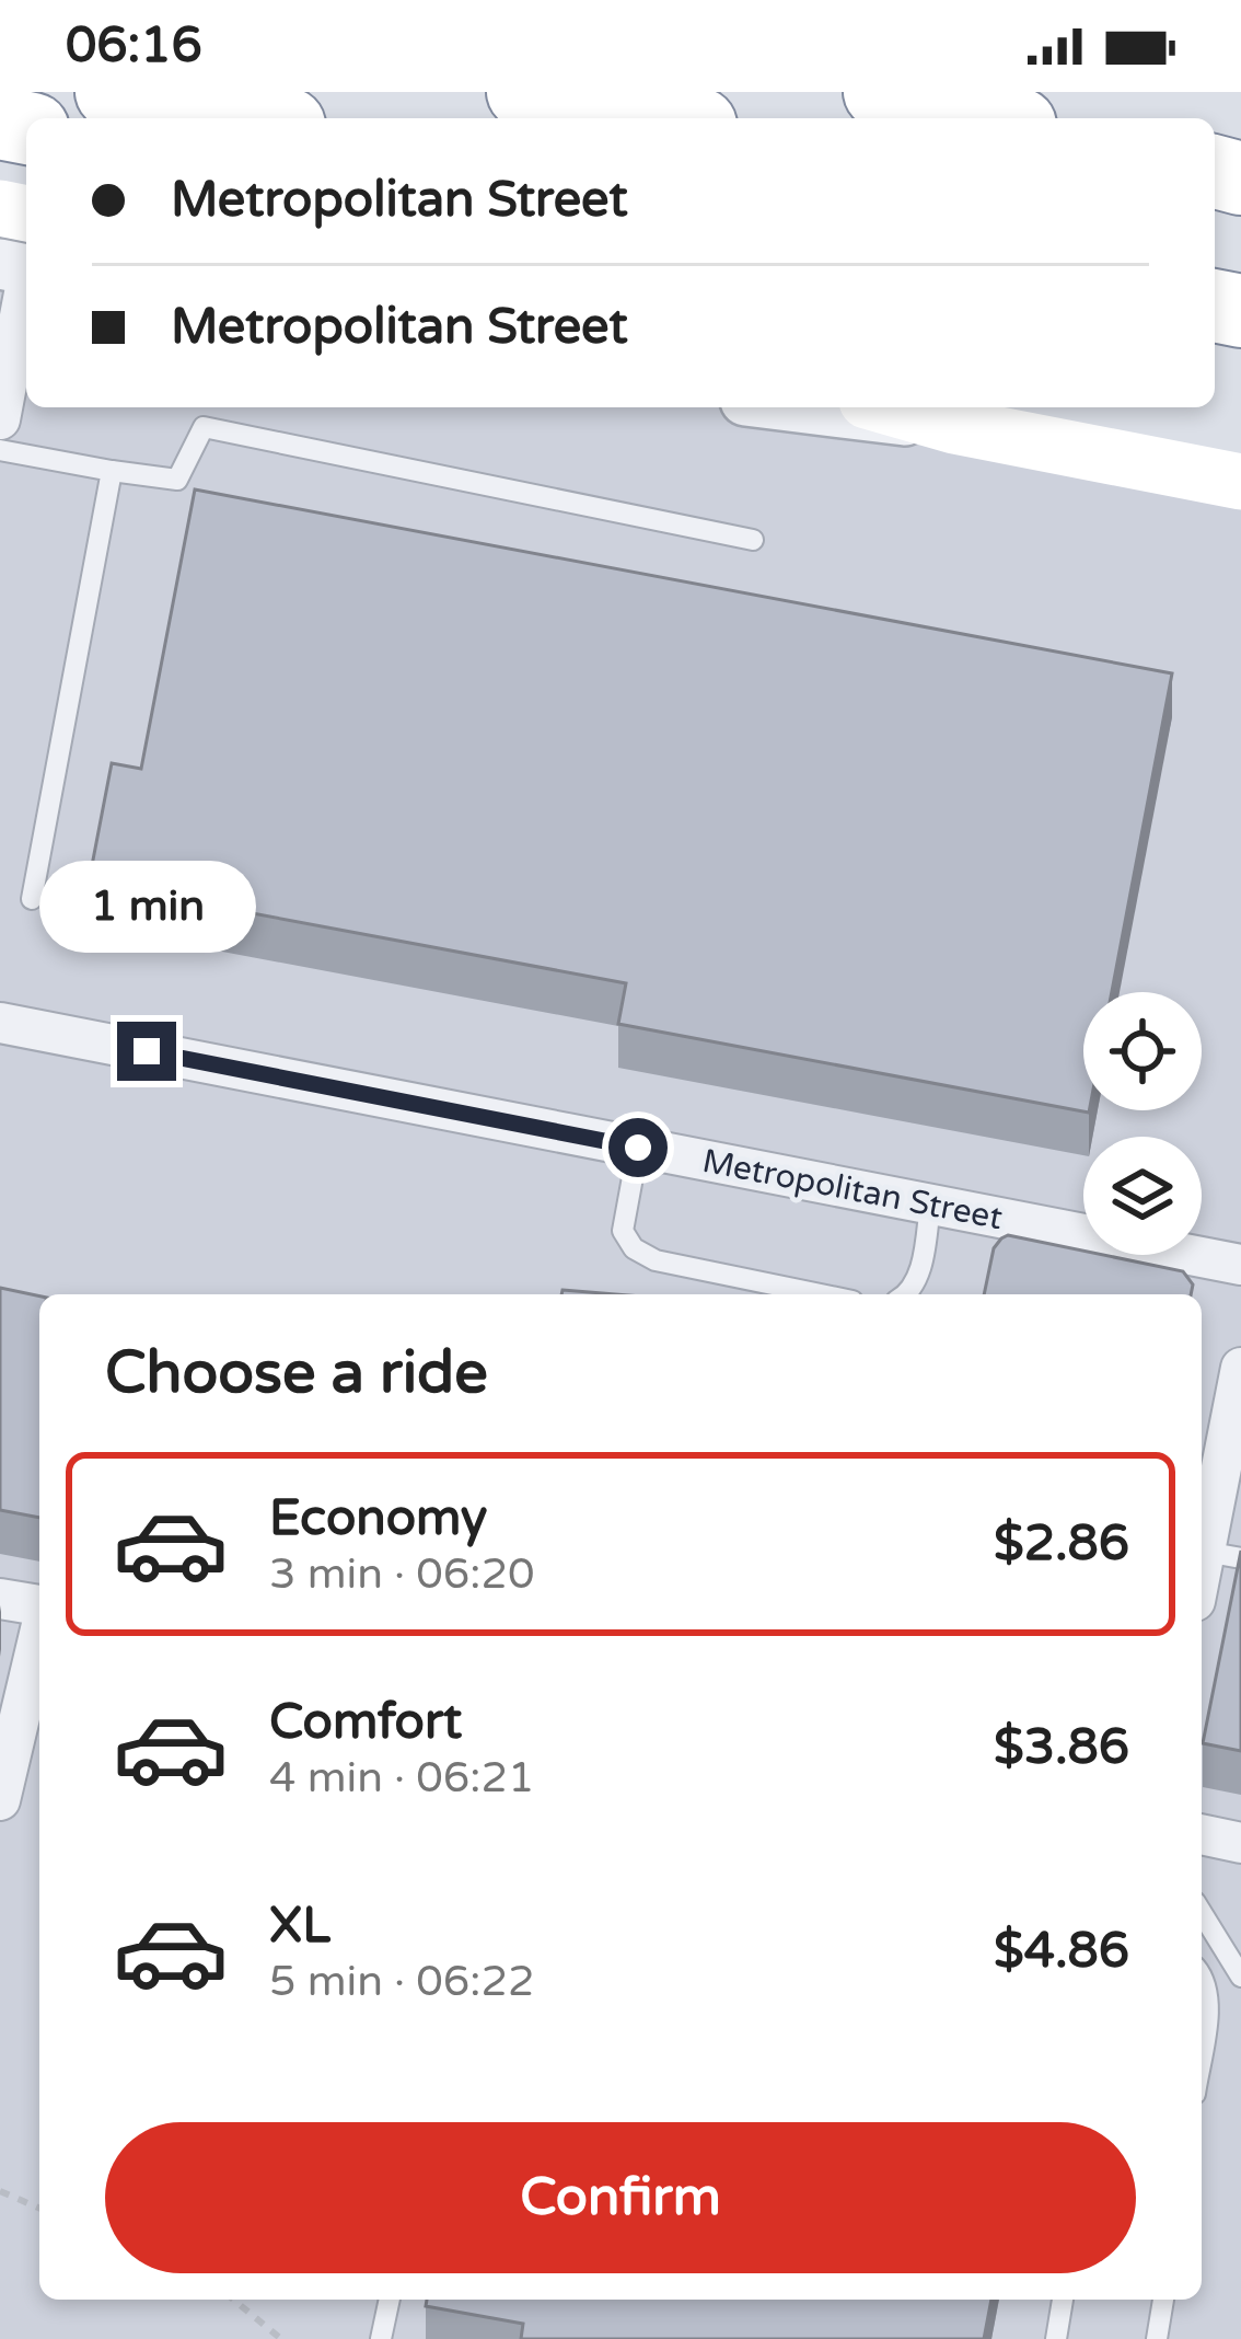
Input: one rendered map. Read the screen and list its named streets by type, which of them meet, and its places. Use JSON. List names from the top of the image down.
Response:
{
  "streets": {
    "street": ["Metropolitan Street"]
  },
  "page": {
    "status": "06:16",
    "banner": ["Metropolitan Street", "Metropolitan Street"],
    "bubble": "1 min",
    "heading": "Choose a ride",
    "list": [
      {
        "name": "Economy",
        "note": "3 min · 06:20",
        "value": "$2.86"
      },
      {
        "name": "Comfort",
        "note": "4 min · 06:21",
        "value": "$3.86"
      },
      {
        "name": "XL",
        "note": "5 min · 06:22",
        "value": "$4.86"
      }
    ],
    "buttons": "Confirm"
  }
}
